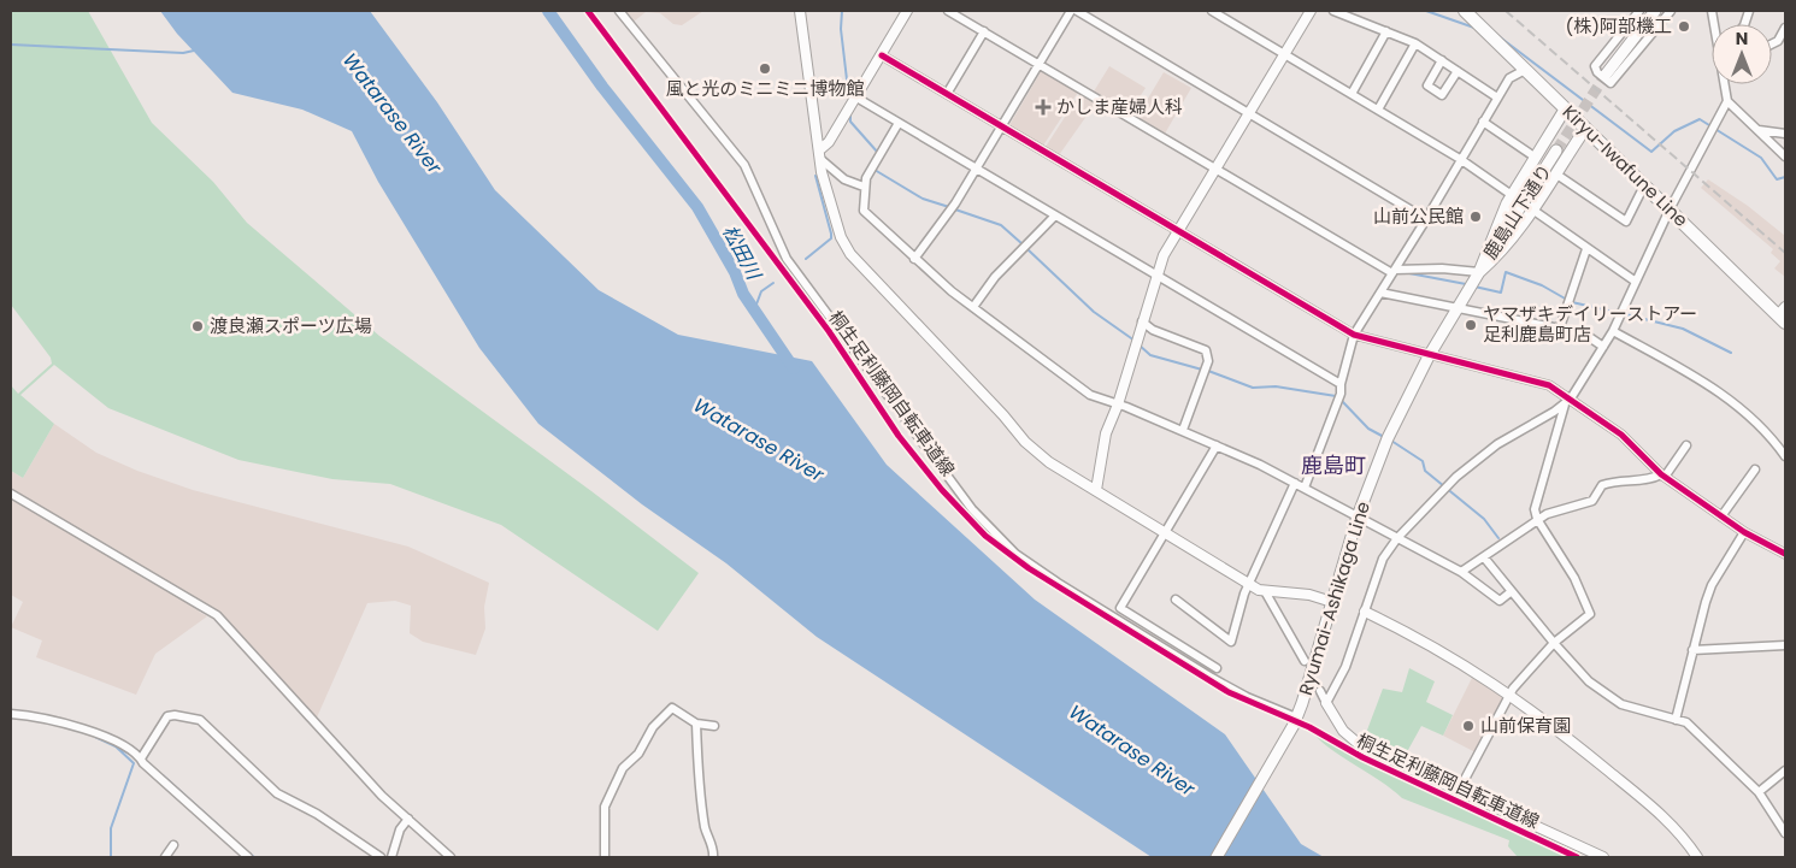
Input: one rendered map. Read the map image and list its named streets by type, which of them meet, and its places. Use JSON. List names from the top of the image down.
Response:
{
  "streets": {
    "main road": ["Kiryu-Iwafune Line", "鹿島山下通り", "Ryumai-Ashikaga Line"],
    "cycle path": ["桐生足利藤岡自転車道線"]
  },
  "crossings": [
    ["Kiryu-Iwafune Line", "Ryumai-Ashikaga Line"],
    ["鹿島山下通り", "Ryumai-Ashikaga Line"]
  ],
  "districts": ["鹿島町"],
  "water": ["Watarase River", "松田川"],
  "places": {
    "other": [
      "(株)阿部機工",
      "風と光のミニミニ博物館",
      "山前公民館",
      "ヤマザキデイリーストアー 足利鹿島町店",
      "渡良瀬スポーツ広場",
      "山前保育園"
    ],
    "health": ["かしま産婦人科"]
  },
  "north": "top"
}
